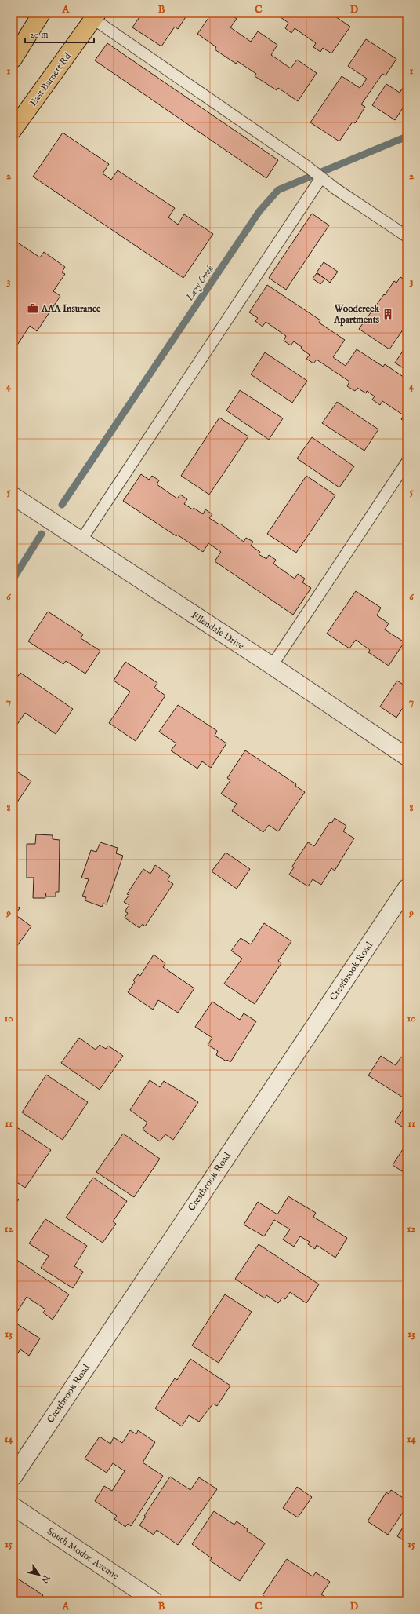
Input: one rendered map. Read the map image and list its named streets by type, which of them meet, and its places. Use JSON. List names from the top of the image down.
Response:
{
  "streets": {
    "main road": ["East Barnett Rd"],
    "street": ["Ellendale Drive", "Crestbrook Road", "South Modoc Avenue"]
  },
  "water": ["Lazy Creek"],
  "places": {
    "office": ["AAA Insurance"],
    "building": ["Woodcreek Apartments"]
  },
  "scale_bar": "20 m",
  "north": "bottom right",
  "grid": {
    "columns": [
      "A",
      "B",
      "C",
      "D"
    ],
    "rows": [
      "1",
      "2",
      "3",
      "4",
      "5",
      "6",
      "7",
      "8",
      "9",
      "10",
      "11",
      "12",
      "13",
      "14",
      "15"
    ]
  }
}
